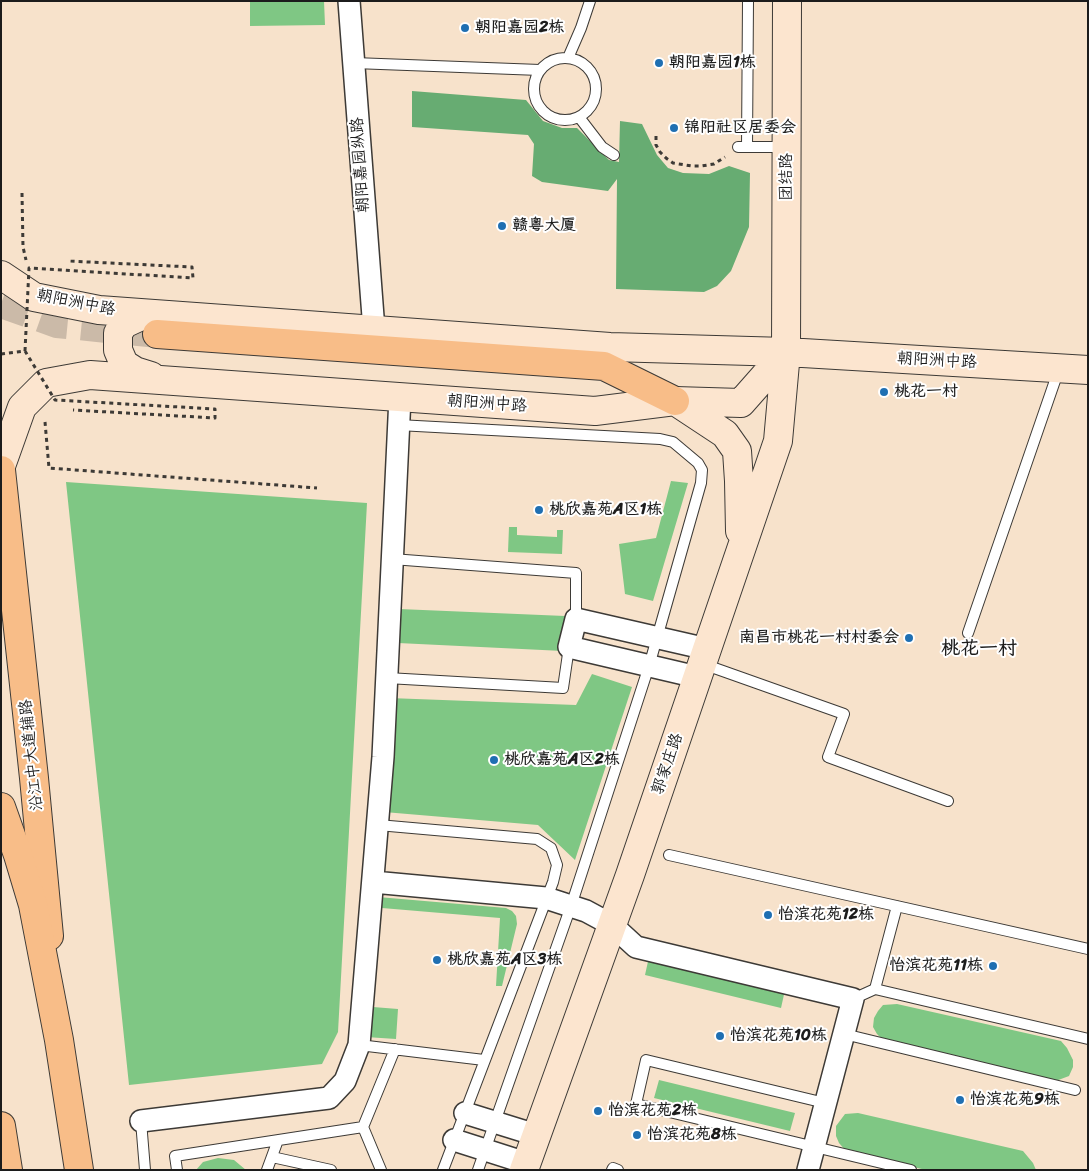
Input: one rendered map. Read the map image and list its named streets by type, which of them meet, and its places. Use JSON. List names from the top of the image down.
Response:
{
  "streets": {
    "main road": [
      "团结路",
      "朝阳洲中路",
      "沿江中大道辅路",
      "郭家庄路"
    ],
    "street": ["朝阳嘉园纵路"]
  },
  "crossings": [
    ["朝阳嘉园纵路", "朝阳洲中路"],
    ["团结路", "朝阳洲中路"],
    ["团结路", "郭家庄路"],
    ["朝阳洲中路", "郭家庄路"]
  ],
  "districts": ["桃花一村"],
  "places": [
    "朝阳嘉园2栋",
    "朝阳嘉园1栋",
    "锦阳社区居委会",
    "赣粤大厦",
    "桃花一村",
    "桃欣嘉苑A区1栋",
    "南昌市桃花一村村委会",
    "桃欣嘉苑A区2栋",
    "怡滨花苑12栋",
    "桃欣嘉苑A区3栋",
    "怡滨花苑11栋",
    "怡滨花苑10栋",
    "怡滨花苑9栋",
    "怡滨花苑2栋",
    "怡滨花苑8栋"
  ]
}
